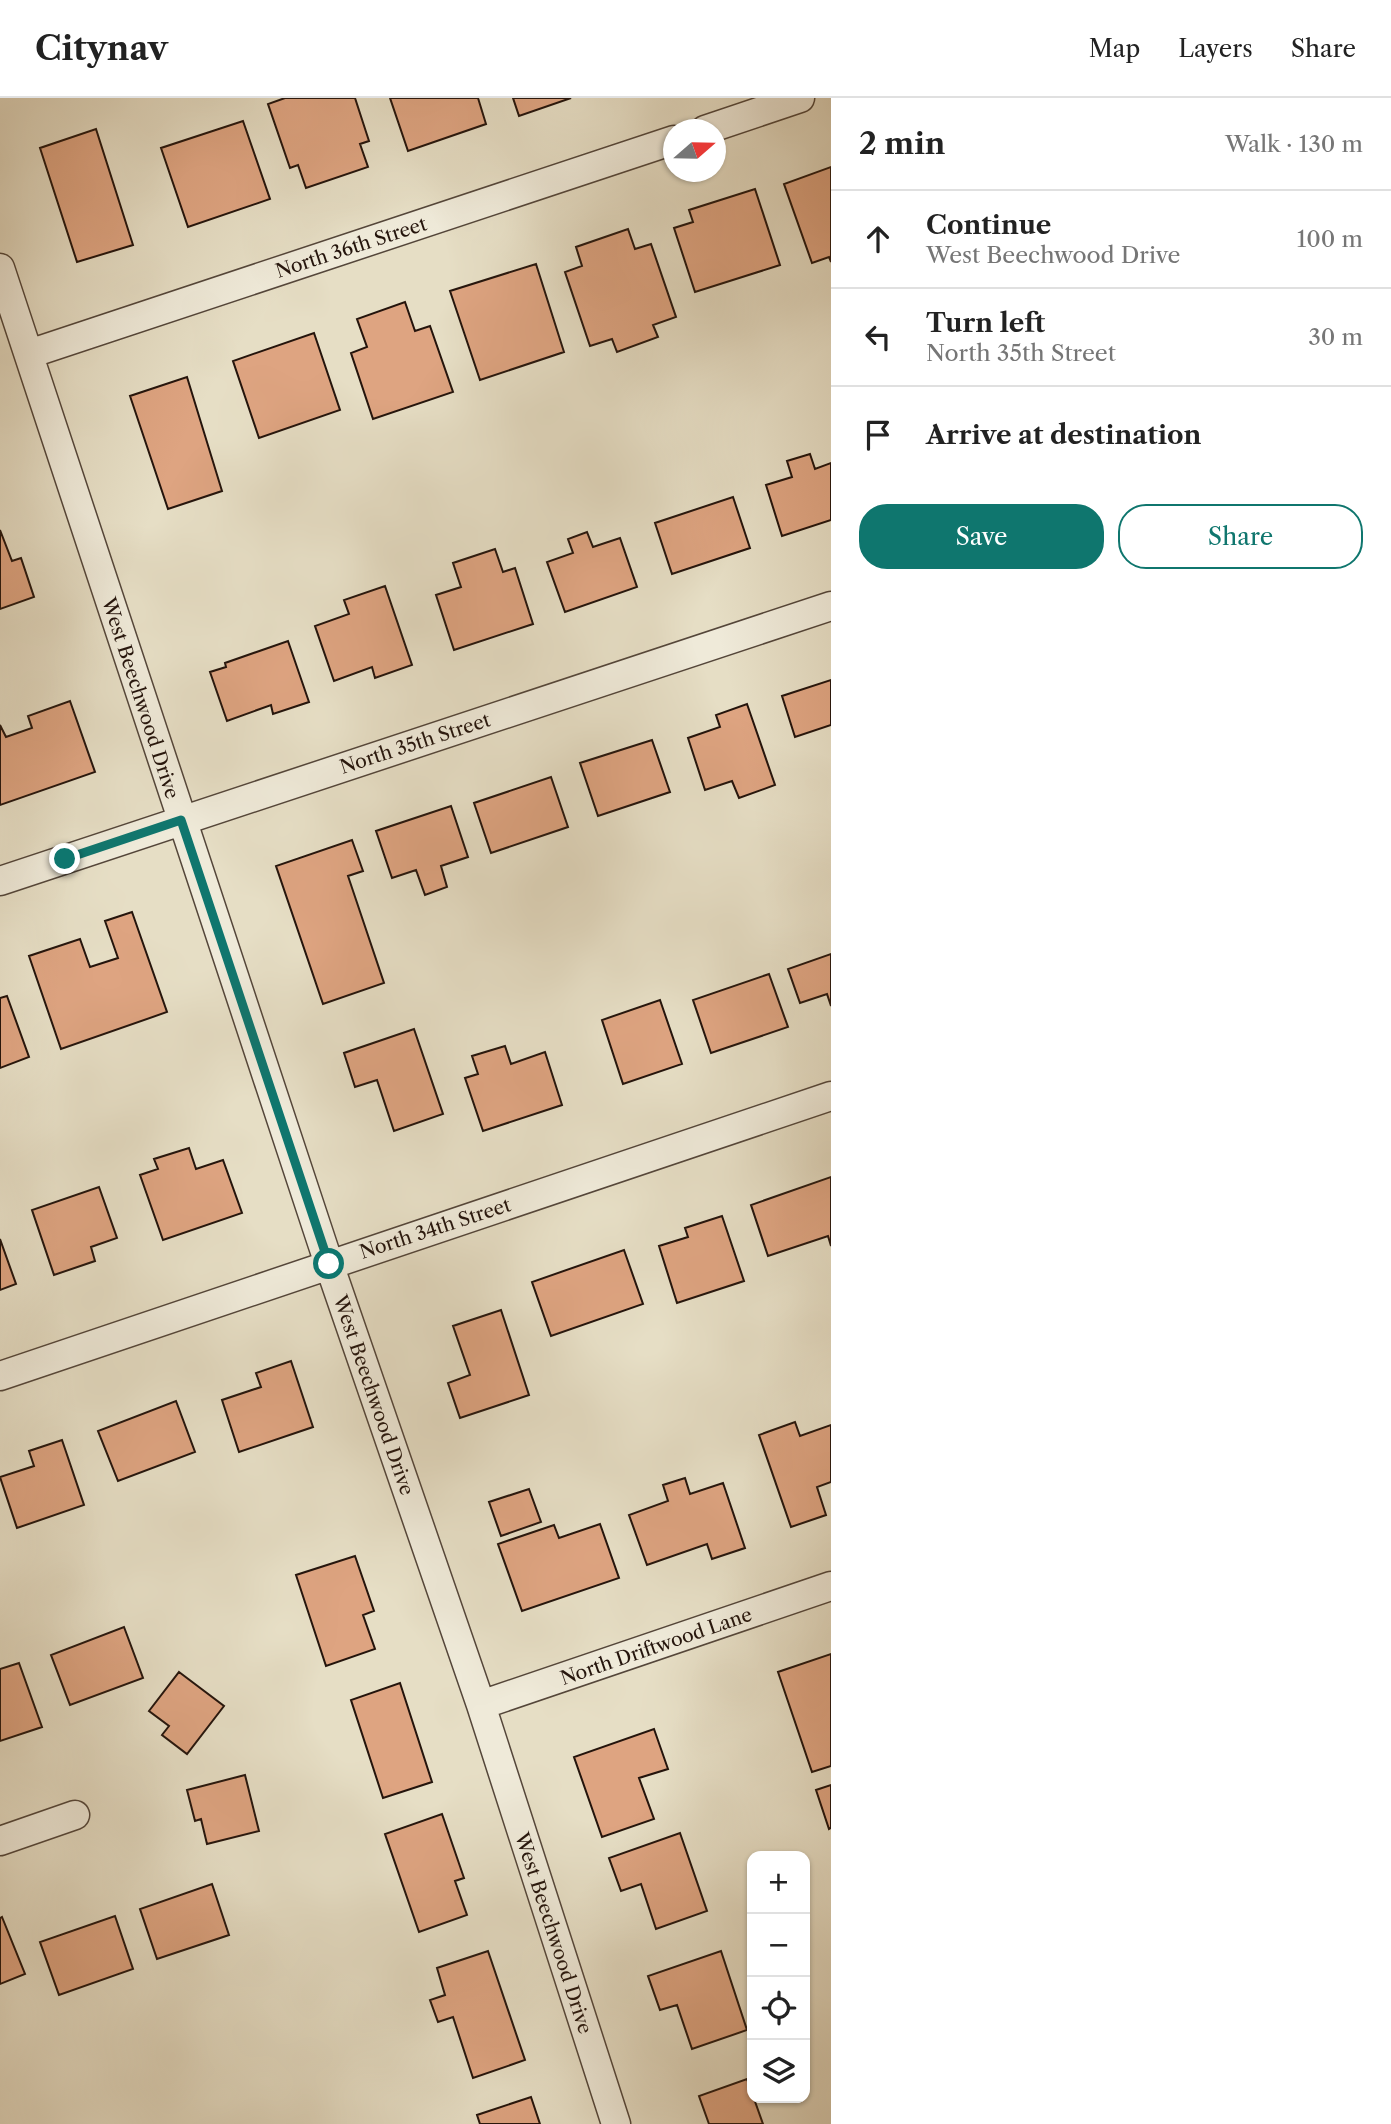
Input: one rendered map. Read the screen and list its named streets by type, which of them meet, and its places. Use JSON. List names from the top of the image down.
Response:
{
  "streets": {
    "street": [
      "North 36th Street",
      "West Beechwood Drive",
      "North 35th Street",
      "North 34th Street",
      "North Driftwood Lane"
    ]
  },
  "crossings": [
    ["North 36th Street", "West Beechwood Drive"],
    ["West Beechwood Drive", "North 35th Street"],
    ["West Beechwood Drive", "North 34th Street"],
    ["West Beechwood Drive", "North Driftwood Lane"]
  ],
  "north": "right",
  "page": {
    "header": "Citynav",
    "nav": ["Map", "Layers", "Share"],
    "heading": ["2 min", "Walk · 130 m"],
    "list": [
      ["Continue", "West Beechwood Drive", "100 m"],
      ["Turn left", "North 35th Street", "30 m"],
      "Arrive at destination"
    ],
    "buttons": ["Save", "Share"],
    "map_buttons": ["+", "−"]
  }
}
